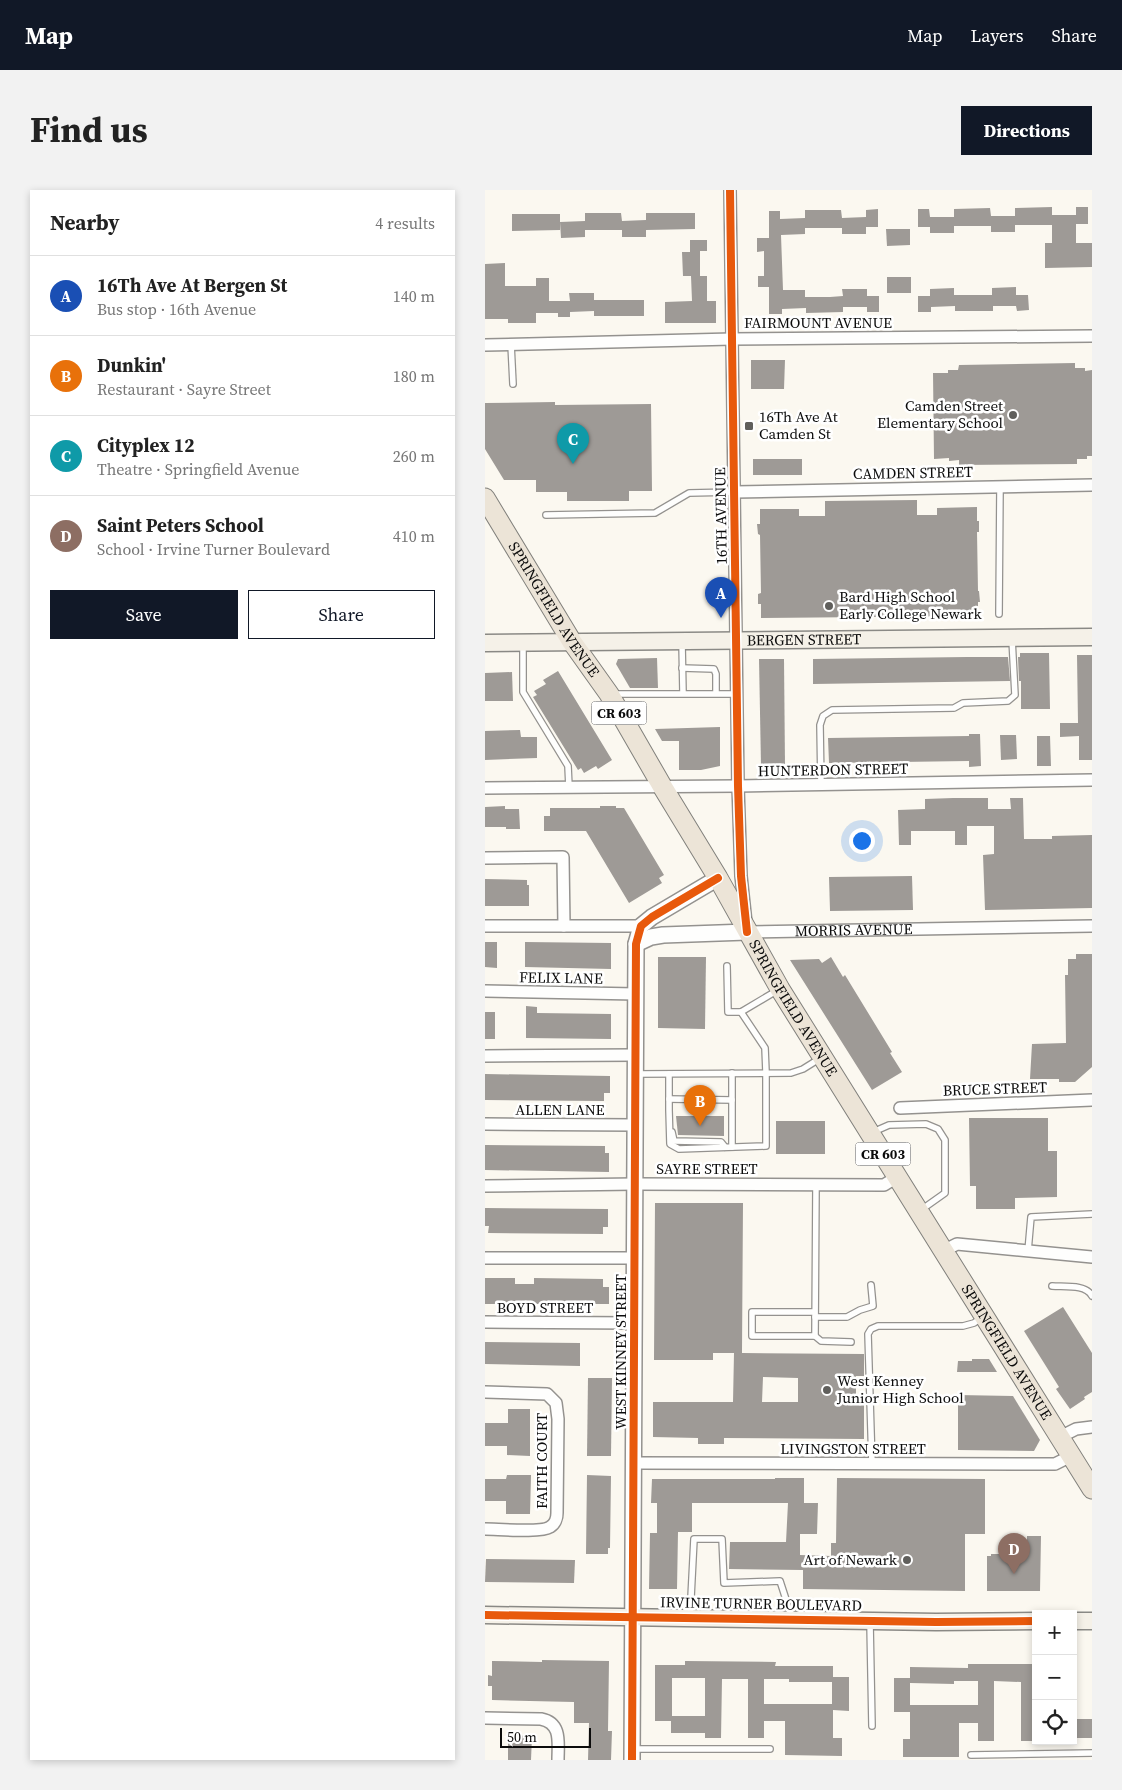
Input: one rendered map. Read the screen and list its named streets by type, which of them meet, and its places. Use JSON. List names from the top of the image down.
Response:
{
  "streets": {
    "main road": [
      "SPRINGFIELD AVENUE",
      "BERGEN STREET",
      "CR 603",
      "IRVINE TURNER BOULEVARD"
    ],
    "street": [
      "FAIRMOUNT AVENUE",
      "CAMDEN STREET",
      "16TH AVENUE",
      "HUNTERDON STREET",
      "MORRIS AVENUE",
      "FELIX LANE",
      "BRUCE STREET",
      "ALLEN LANE",
      "SAYRE STREET",
      "BOYD STREET",
      "WEST KINNEY STREET",
      "LIVINGSTON STREET",
      "FAITH COURT"
    ]
  },
  "crossings": [
    ["FAIRMOUNT AVENUE", "16TH AVENUE"],
    ["CAMDEN STREET", "16TH AVENUE"],
    ["16TH AVENUE", "SPRINGFIELD AVENUE"],
    ["16TH AVENUE", "BERGEN STREET"],
    ["16TH AVENUE", "HUNTERDON STREET"],
    ["16TH AVENUE", "MORRIS AVENUE"],
    ["SPRINGFIELD AVENUE", "BERGEN STREET"],
    ["SPRINGFIELD AVENUE", "HUNTERDON STREET"],
    ["SPRINGFIELD AVENUE", "MORRIS AVENUE"],
    ["SPRINGFIELD AVENUE", "SAYRE STREET"],
    ["SPRINGFIELD AVENUE", "LIVINGSTON STREET"],
    ["MORRIS AVENUE", "WEST KINNEY STREET"],
    ["FELIX LANE", "WEST KINNEY STREET"],
    ["ALLEN LANE", "WEST KINNEY STREET"],
    ["SAYRE STREET", "WEST KINNEY STREET"],
    ["BOYD STREET", "WEST KINNEY STREET"],
    ["WEST KINNEY STREET", "LIVINGSTON STREET"],
    ["WEST KINNEY STREET", "IRVINE TURNER BOULEVARD"]
  ],
  "places": {
    "other": [
      "Camden Street Elementary School",
      "Bard High School Early College Newark",
      "West Kenney Junior High School",
      "Art of Newark"
    ],
    "transit": ["16Th Ave At Camden St"]
  },
  "scale_bar": "50 m",
  "page": {
    "header": "Map",
    "nav": ["Map", "Layers", "Share"],
    "title": "Find us",
    "buttons": [
      "Directions",
      ["Save", "Share"]
    ],
    "heading": ["Nearby", "4 results"],
    "list": [
      {
        "mark": "A",
        "name": "16Th Ave At Bergen St",
        "note": "Bus stop · 16th Avenue",
        "value": "140 m"
      },
      {
        "mark": "B",
        "name": "Dunkin'",
        "note": "Restaurant · Sayre Street",
        "value": "180 m"
      },
      {
        "mark": "C",
        "name": "Cityplex 12",
        "note": "Theatre · Springfield Avenue",
        "value": "260 m"
      },
      {
        "mark": "D",
        "name": "Saint Peters School",
        "note": "School · Irvine Turner Boulevard",
        "value": "410 m"
      }
    ],
    "pins": [
      "C",
      "A",
      "B",
      "D"
    ],
    "map_buttons": ["+", "−"],
    "scale": "50 m"
  }
}
